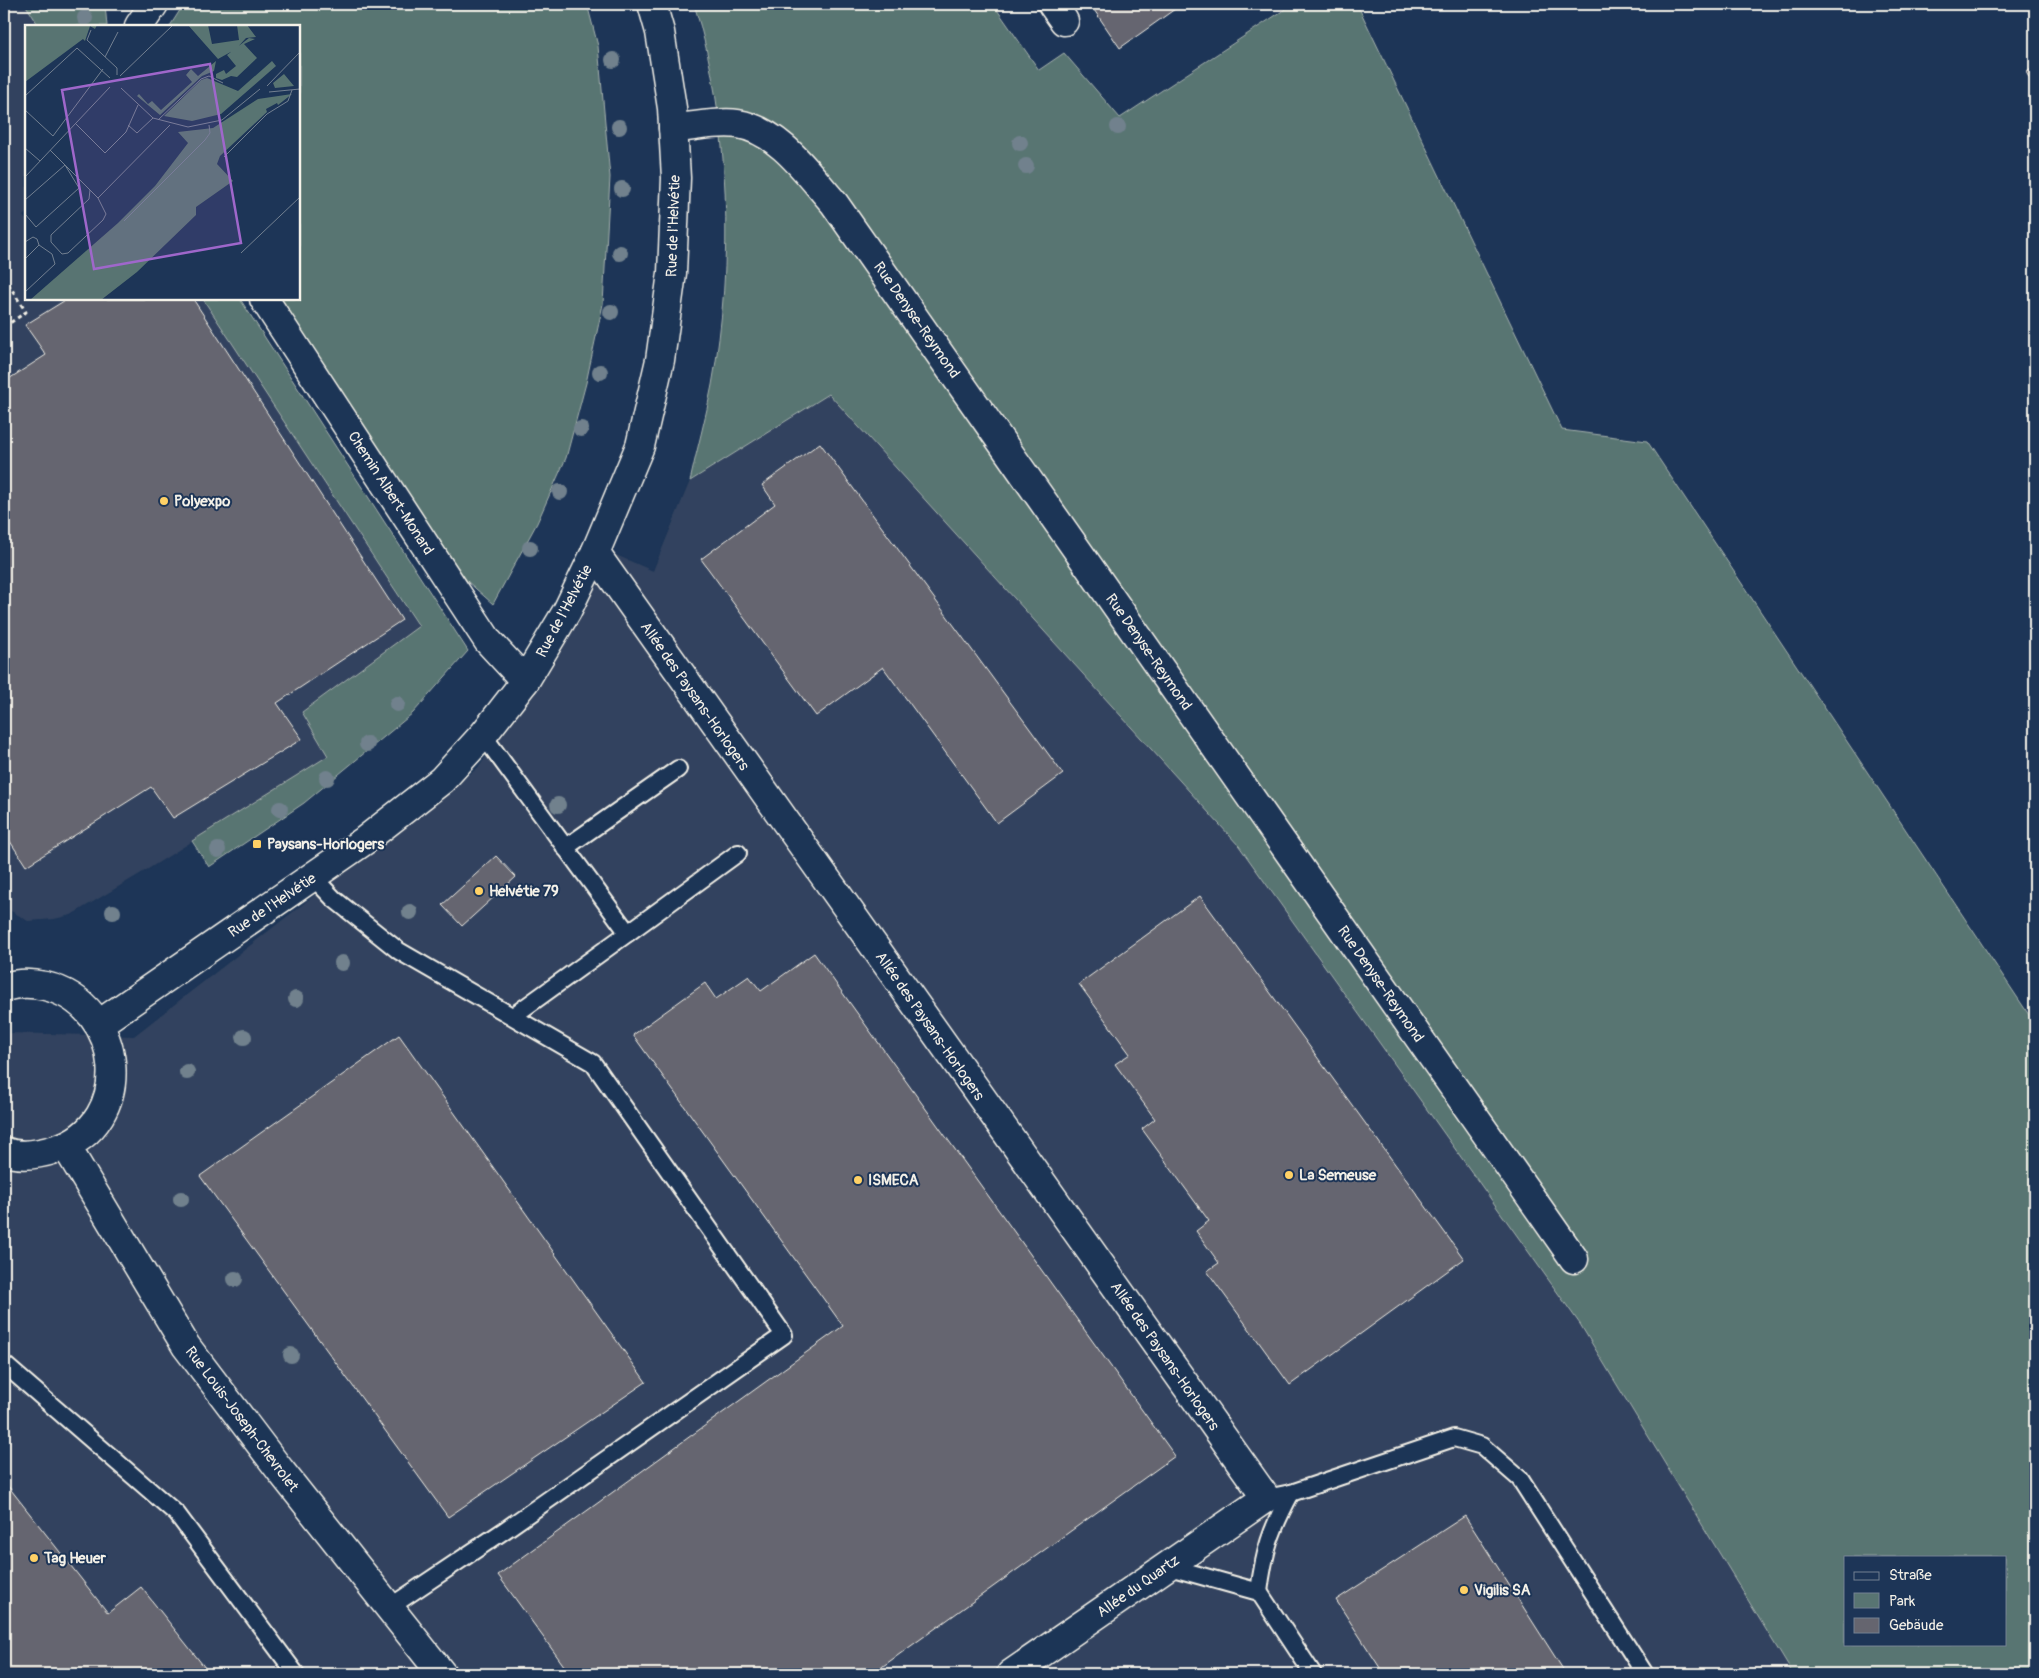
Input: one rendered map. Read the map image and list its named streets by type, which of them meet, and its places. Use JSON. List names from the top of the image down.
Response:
{
  "streets": {
    "street": [
      "Rue de l'Helvétie",
      "Rue Denyse-Reymond",
      "Chemin Albert-Monard",
      "Allée des Paysans-Horlogers",
      "Rue Louis-Joseph-Chevrolet",
      "Allée du Quartz"
    ]
  },
  "crossings": [
    ["Rue de l'Helvétie", "Rue Denyse-Reymond"],
    ["Rue de l'Helvétie", "Chemin Albert-Monard"],
    ["Rue de l'Helvétie", "Allée des Paysans-Horlogers"],
    ["Allée des Paysans-Horlogers", "Allée du Quartz"]
  ],
  "places": {
    "other": [
      "Polyexpo",
      "Helvétie 79",
      "La Semeuse",
      "ISMECA",
      "Tag Heuer",
      "Vigilis SA"
    ],
    "transit": ["Paysans-Horlogers"]
  },
  "legend": ["Straße", "Park", "Gebäude"]
}
